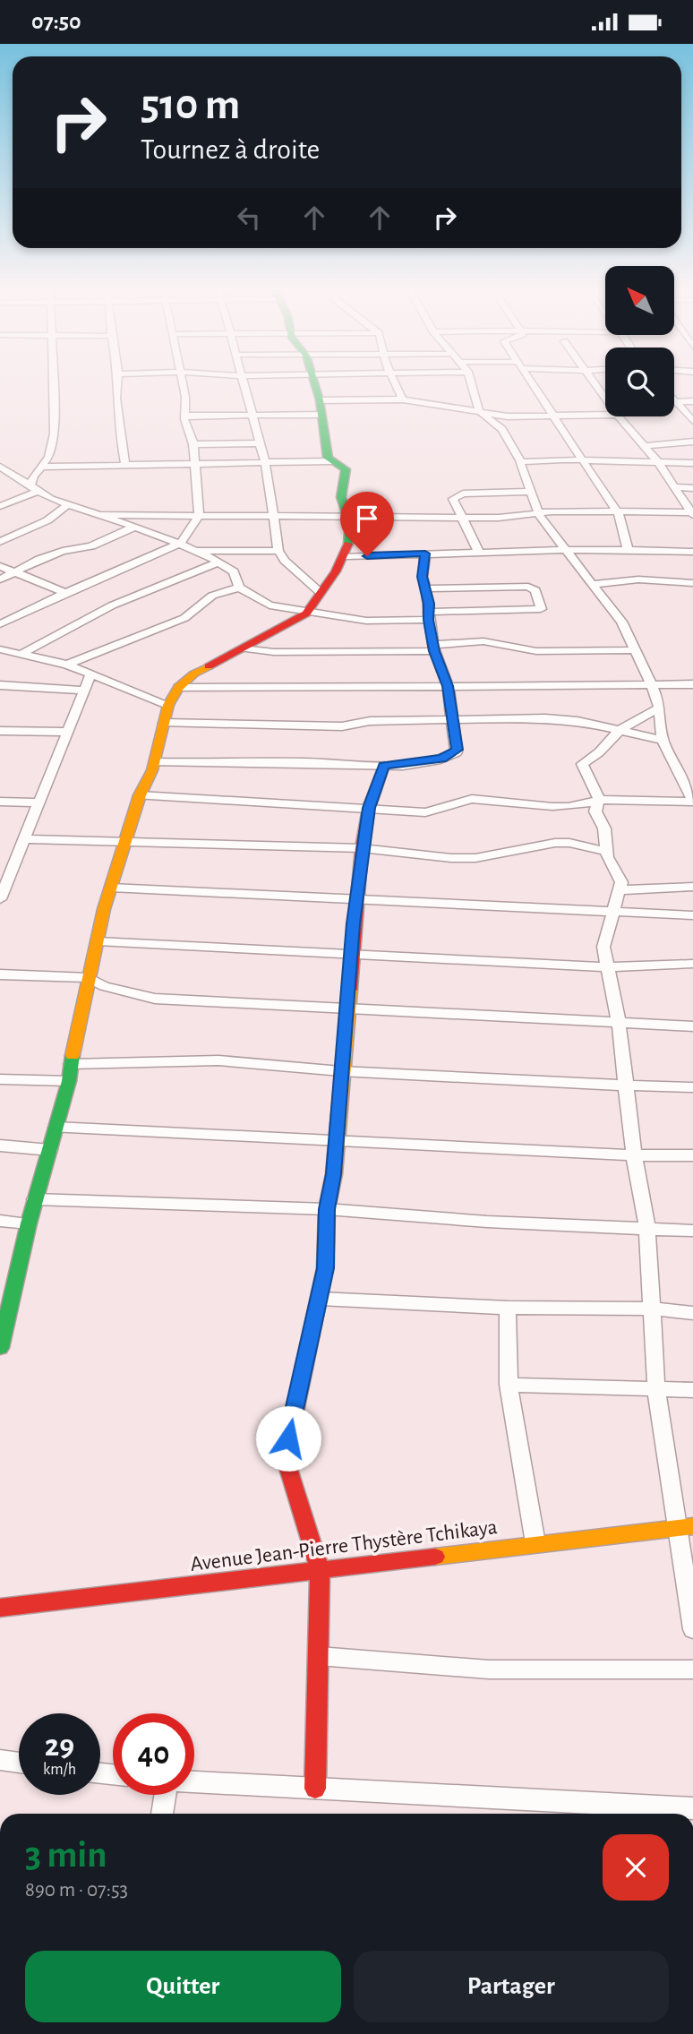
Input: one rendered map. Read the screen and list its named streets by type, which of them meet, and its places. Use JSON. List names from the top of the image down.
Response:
{
  "streets": {
    "street": ["Avenue Jean-Pierre Thystère Tchikaya"]
  },
  "north": "top left",
  "page": {
    "status": "07:50",
    "turn": ["510 m", "Tournez à droite"],
    "speed": "29 km/h",
    "limit": "40",
    "heading": ["3 min", "890 m · 07:53"],
    "buttons": ["Quitter", "Partager"]
  }
}
